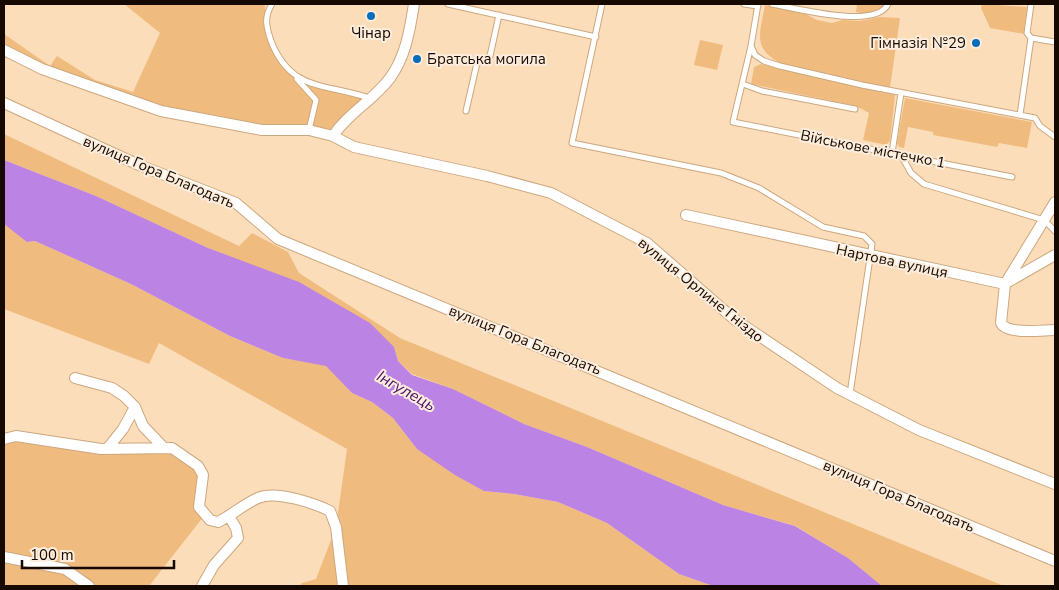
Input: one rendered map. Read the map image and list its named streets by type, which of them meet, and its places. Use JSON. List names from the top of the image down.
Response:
{
  "streets": {
    "street": ["вулиця Гора Благодать", "Нартова вулиця", "вулиця Орлине Гніздо"],
    "lane": ["Військове містечко 1"]
  },
  "water": ["Інгулець"],
  "places": ["Чінар", "Гімназія №29", "Братська могила"],
  "scale_bar": "100 m"
}
